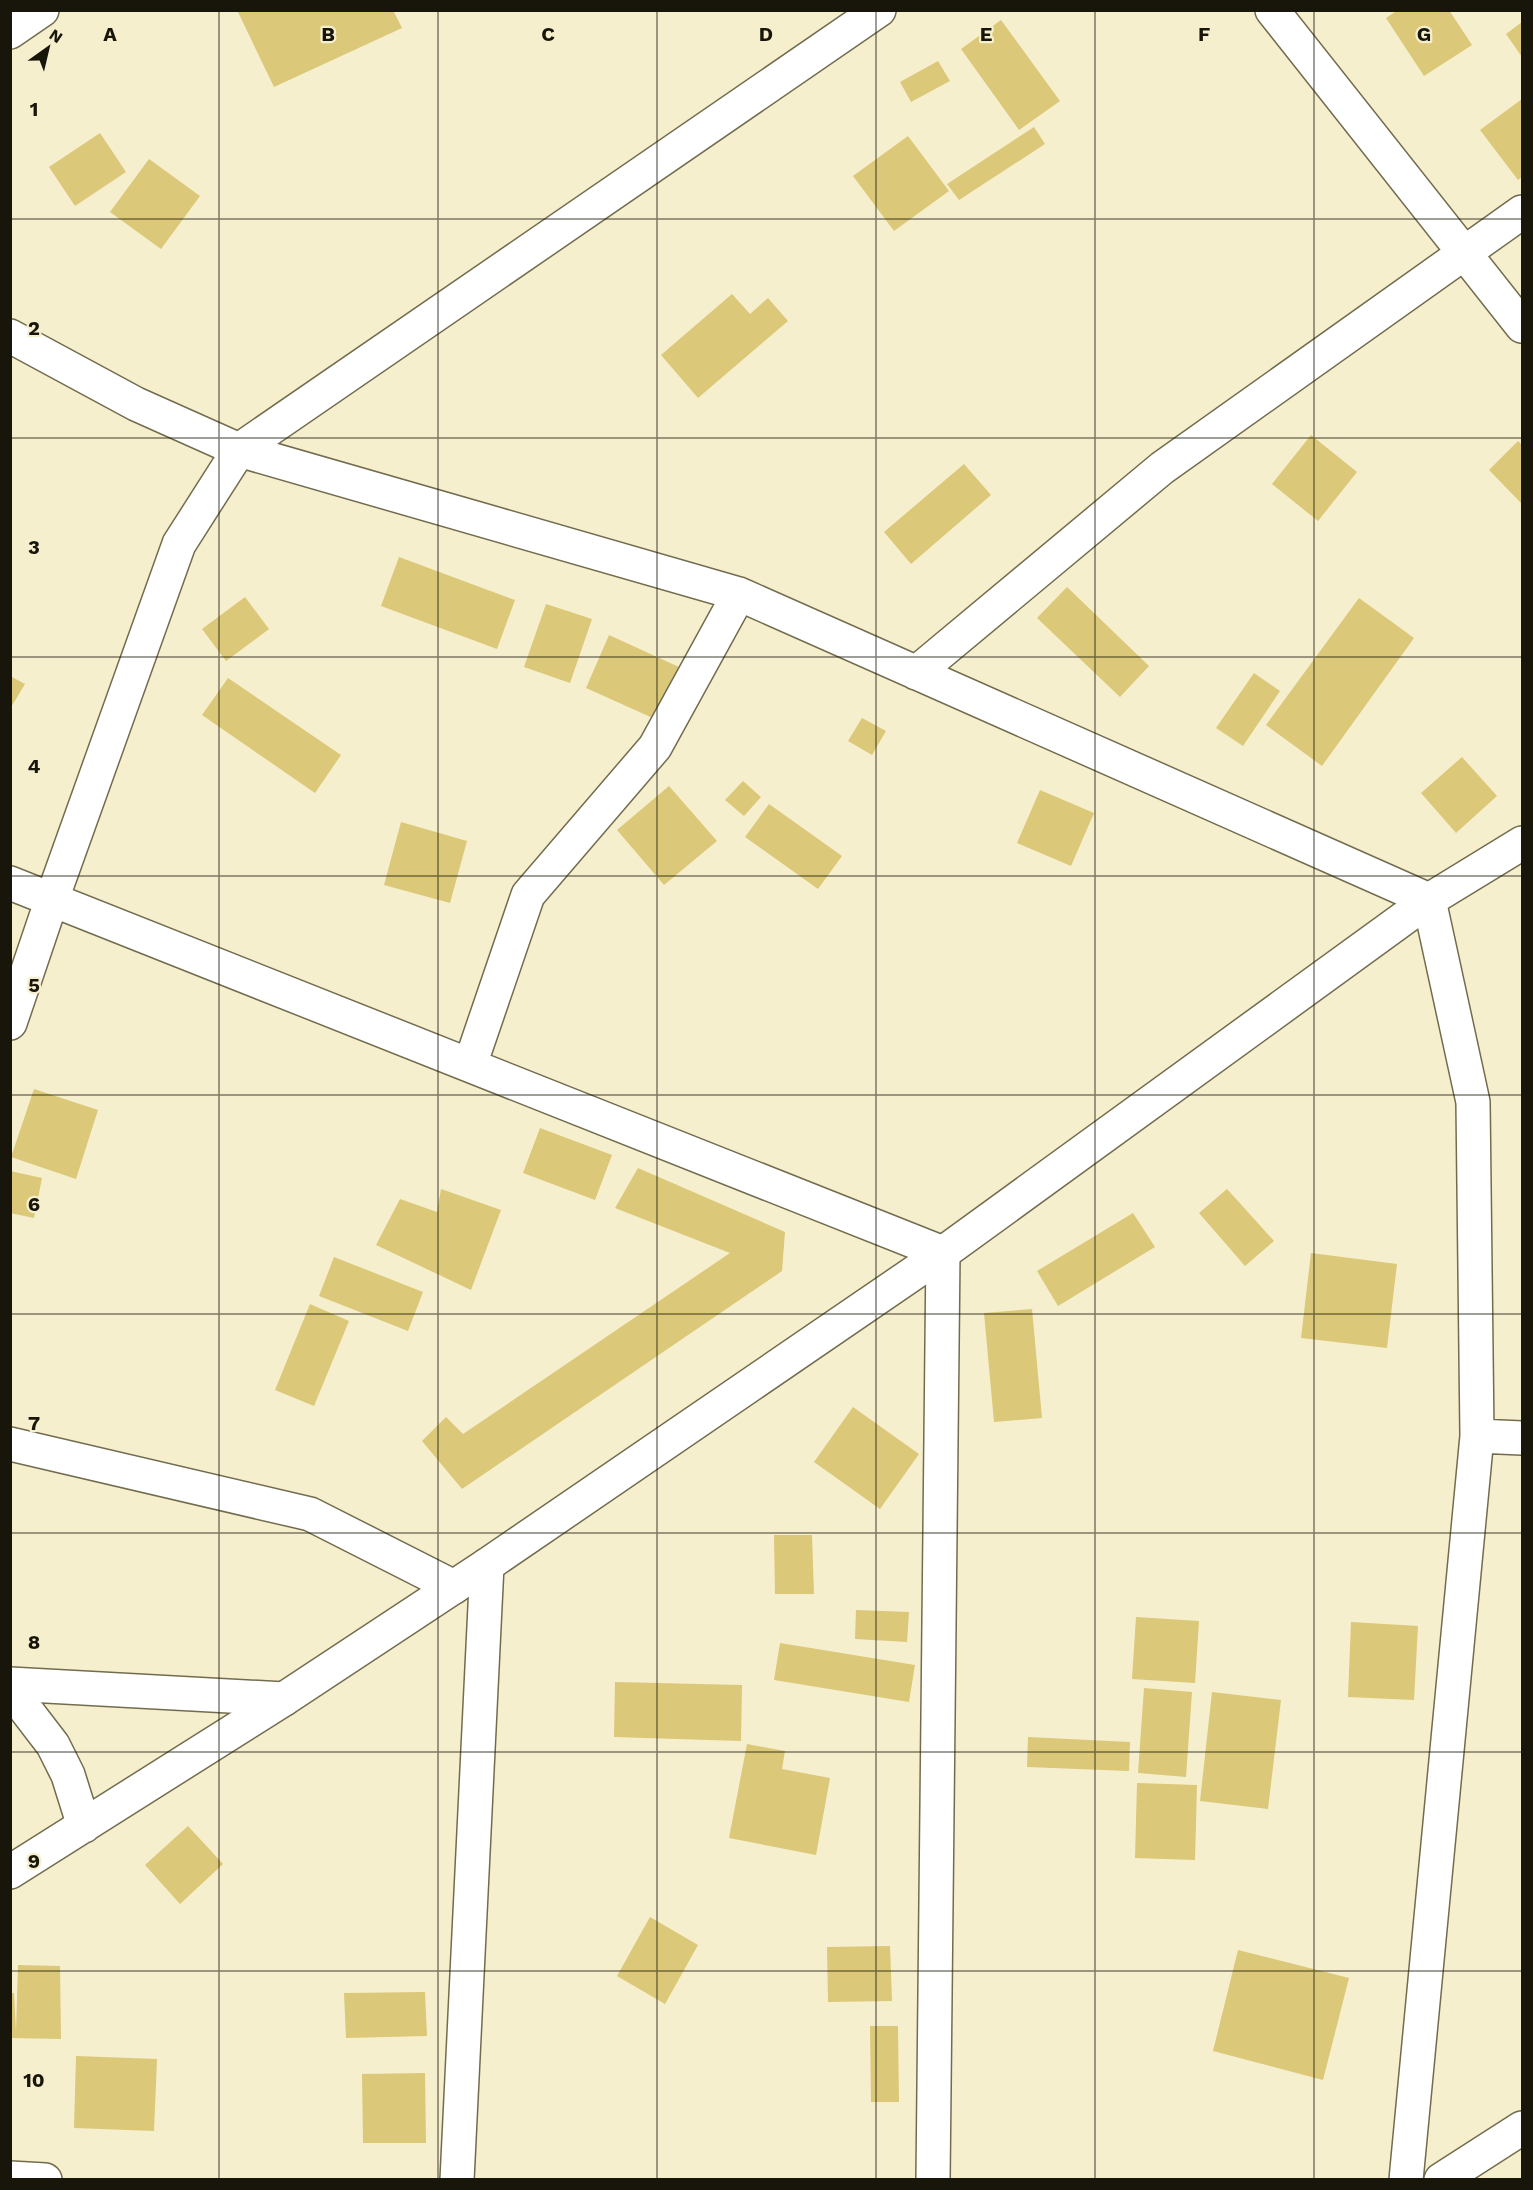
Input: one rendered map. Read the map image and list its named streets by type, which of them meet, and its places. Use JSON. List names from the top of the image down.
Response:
{
  "north": "top right",
  "grid": {
    "columns": [
      "A",
      "B",
      "C",
      "D",
      "E",
      "F",
      "G"
    ],
    "rows": [
      "1",
      "2",
      "3",
      "4",
      "5",
      "6",
      "7",
      "8",
      "9",
      "10"
    ]
  }
}
